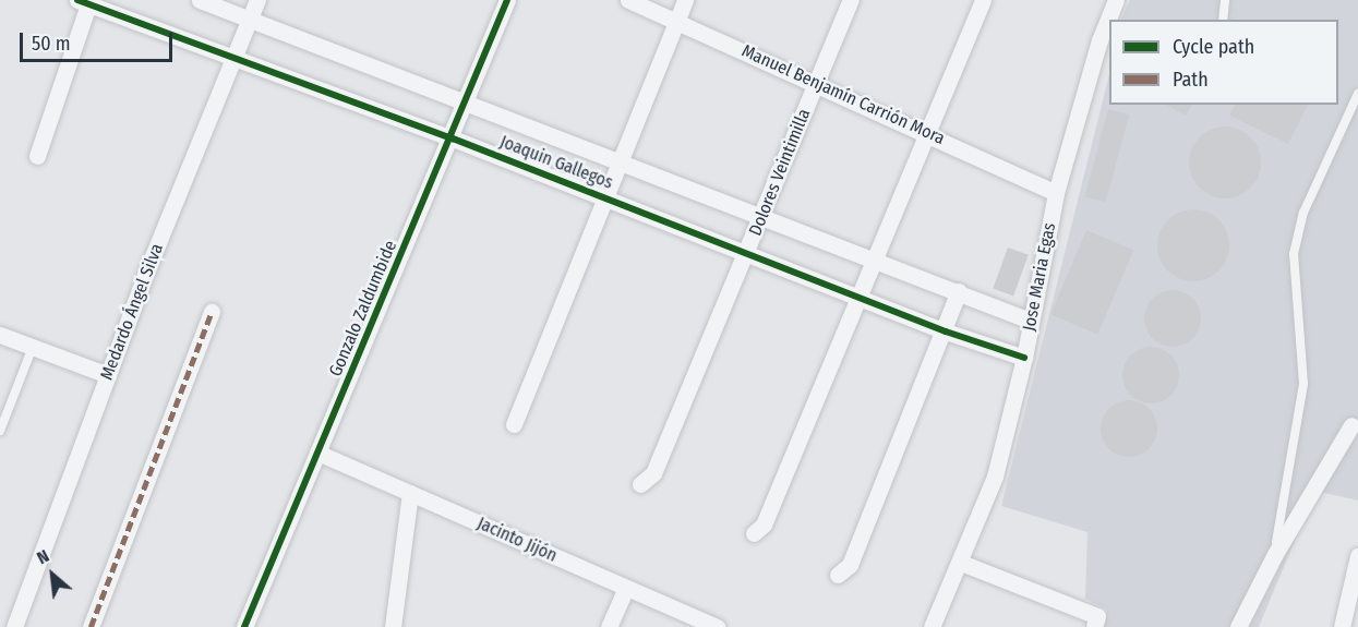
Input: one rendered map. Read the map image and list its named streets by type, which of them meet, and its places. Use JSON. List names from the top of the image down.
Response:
{
  "streets": {
    "street": [
      "Manuel Benjamín Carrión Mora",
      "Joaquin Gallegos",
      "Dolores Veintimilla",
      "Jose Maria Egas",
      "Gonzalo Zaldumbide",
      "Medardo Ángel Silva",
      "Jacinto Jijón"
    ]
  },
  "crossings": [
    ["Manuel Benjamín Carrión Mora", "Dolores Veintimilla"],
    ["Manuel Benjamín Carrión Mora", "Jose Maria Egas"],
    ["Joaquin Gallegos", "Dolores Veintimilla"],
    ["Joaquin Gallegos", "Jose Maria Egas"],
    ["Joaquin Gallegos", "Gonzalo Zaldumbide"],
    ["Joaquin Gallegos", "Medardo Ángel Silva"],
    ["Gonzalo Zaldumbide", "Jacinto Jijón"]
  ],
  "legend": ["Cycle path", "Path"],
  "scale_bar": "50 m",
  "north": "top left"
}
